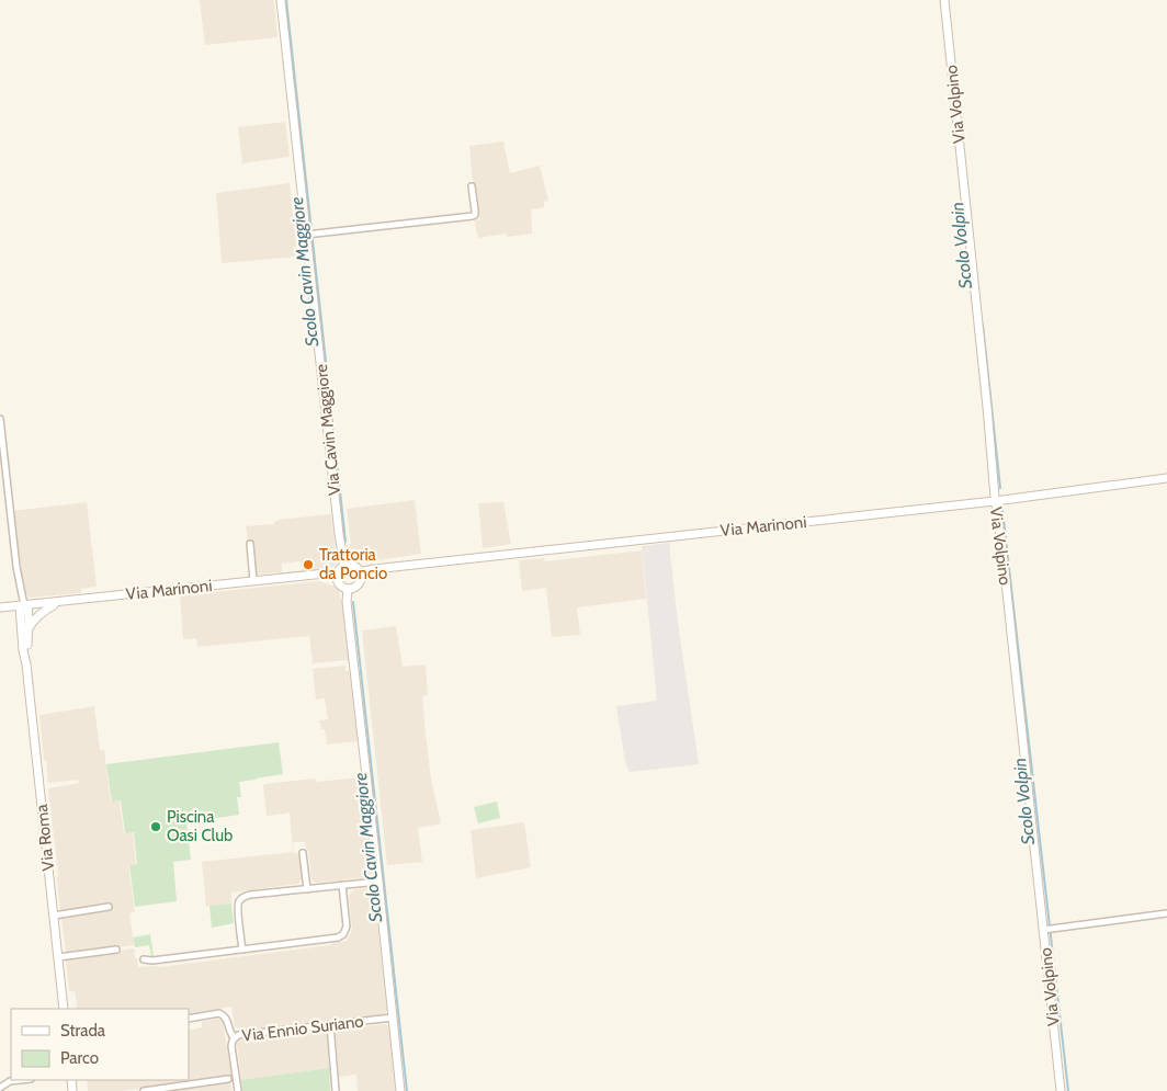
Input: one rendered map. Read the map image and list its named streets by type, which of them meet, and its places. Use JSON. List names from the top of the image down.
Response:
{
  "streets": {
    "street": [
      "Via Volpino",
      "Via Cavin Maggiore",
      "Via Marinoni",
      "Via Roma",
      "Via Ennio Suriano"
    ]
  },
  "crossings": [
    ["Via Volpino", "Via Marinoni"],
    ["Via Cavin Maggiore", "Via Marinoni"]
  ],
  "water": ["Scolo Volpin", "Scolo Cavin Maggiore"],
  "places": ["Trattoria da Poncio", "Piscina Oasi Club"],
  "legend": ["Strada", "Parco"]
}
